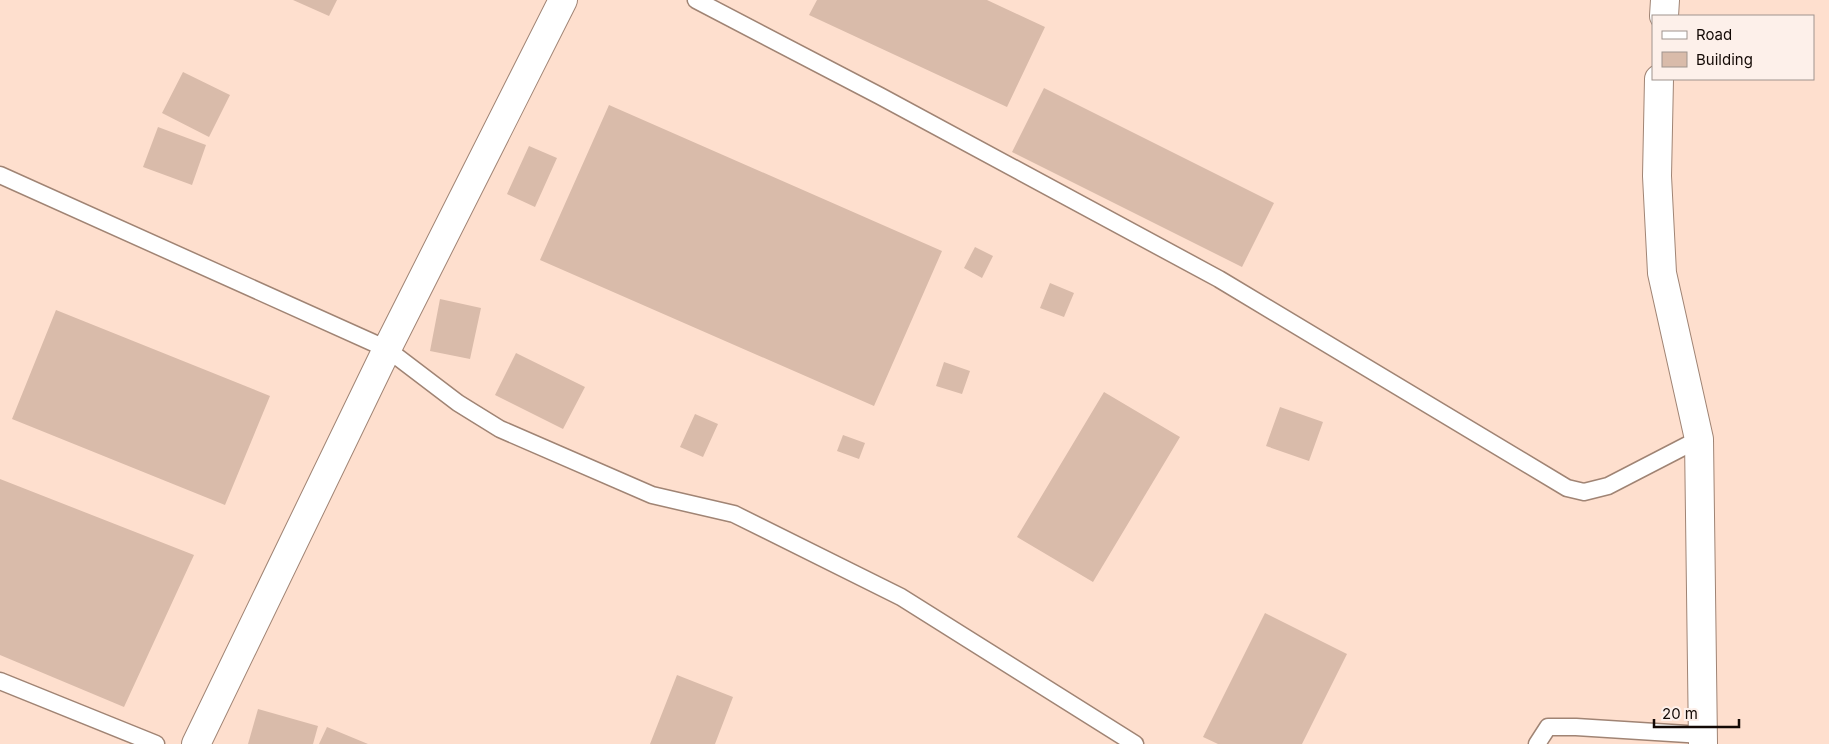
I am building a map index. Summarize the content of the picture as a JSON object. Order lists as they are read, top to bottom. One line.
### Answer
{"legend":["Road","Building"],"scale_bar":"20 m"}
